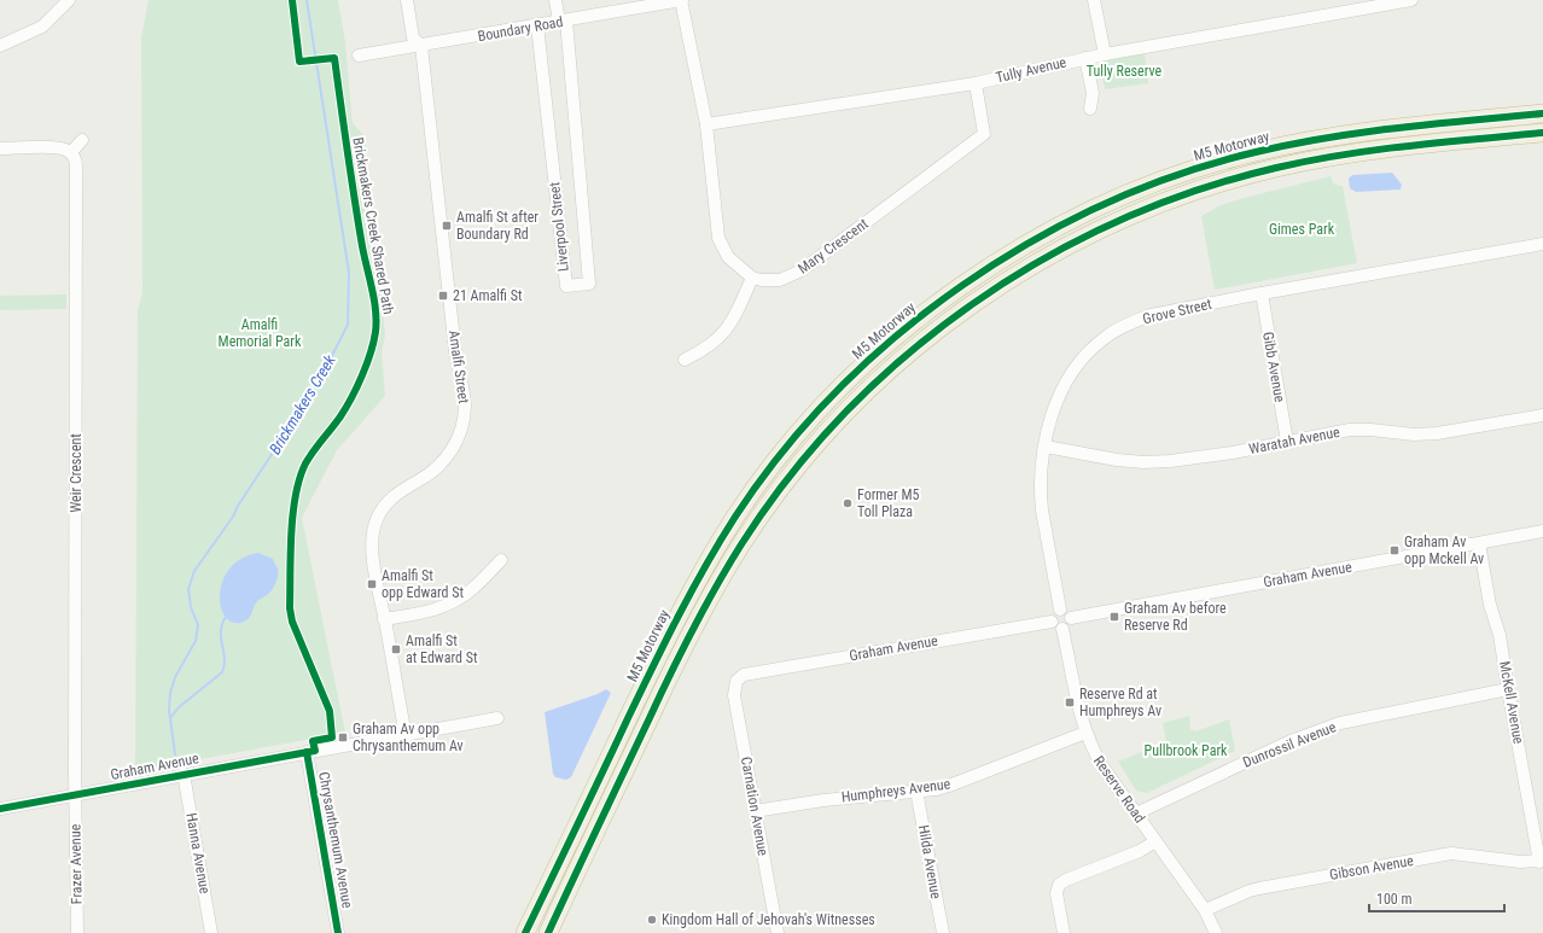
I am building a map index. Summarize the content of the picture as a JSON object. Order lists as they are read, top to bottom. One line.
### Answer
{"streets":{"highway":["M5 Motorway"],"street":["Boundary Road","Tully Avenue","Liverpool Street","Mary Crescent","Grove Street","Amalfi Street","Gibb Avenue","Waratah Avenue","Weir Crescent","Graham Avenue","McKell Avenue","Dunrossil Avenue","Reserve Road","Humphreys Avenue","Carnation Avenue","Chrysanthemum Avenue","Hanna Avenue","Hilda Avenue","Frazer Avenue","Gibson Avenue"],"cycle path":["Brickmakers Creek Shared Path"]},"crossings":[["Boundary Road","Liverpool Street"],["Boundary Road","Amalfi Street"],["Tully Avenue","Mary Crescent"],["Grove Street","Gibb Avenue"],["Grove Street","Waratah Avenue"],["Grove Street","Graham Avenue"],["Grove Street","Reserve Road"],["Amalfi Street","Graham Avenue"],["Gibb Avenue","Waratah Avenue"],["Weir Crescent","Graham Avenue"],["Weir Crescent","Frazer Avenue"],["Graham Avenue","McKell Avenue"],["Graham Avenue","Reserve Road"],["Graham Avenue","Carnation Avenue"],["Graham Avenue","Chrysanthemum Avenue"],["Graham Avenue","Hanna Avenue"],["Graham Avenue","Frazer Avenue"],["McKell Avenue","Dunrossil Avenue"],["McKell Avenue","Gibson Avenue"],["Dunrossil Avenue","Reserve Road"],["Reserve Road","Humphreys Avenue"],["Reserve Road","Gibson Avenue"],["Humphreys Avenue","Carnation Avenue"],["Humphreys Avenue","Hilda Avenue"]],"water":["Brickmakers Creek"],"parks":["Tully Reserve","Gimes Park","Amalfi Memorial Park","Pullbrook Park"],"places":{"transit":["Amalfi St after Boundary Rd","21 Amalfi St","Graham Av opp Mckell Av","Amalfi St opp Edward St","Graham Av before Reserve Rd","Amalfi St at Edward St","Reserve Rd at Humphreys Av","Graham Av opp Chrysanthemum Av"],"other":["Former M5 Toll Plaza","Kingdom Hall of Jehovah's Witnesses"]},"scale_bar":"100 m"}
